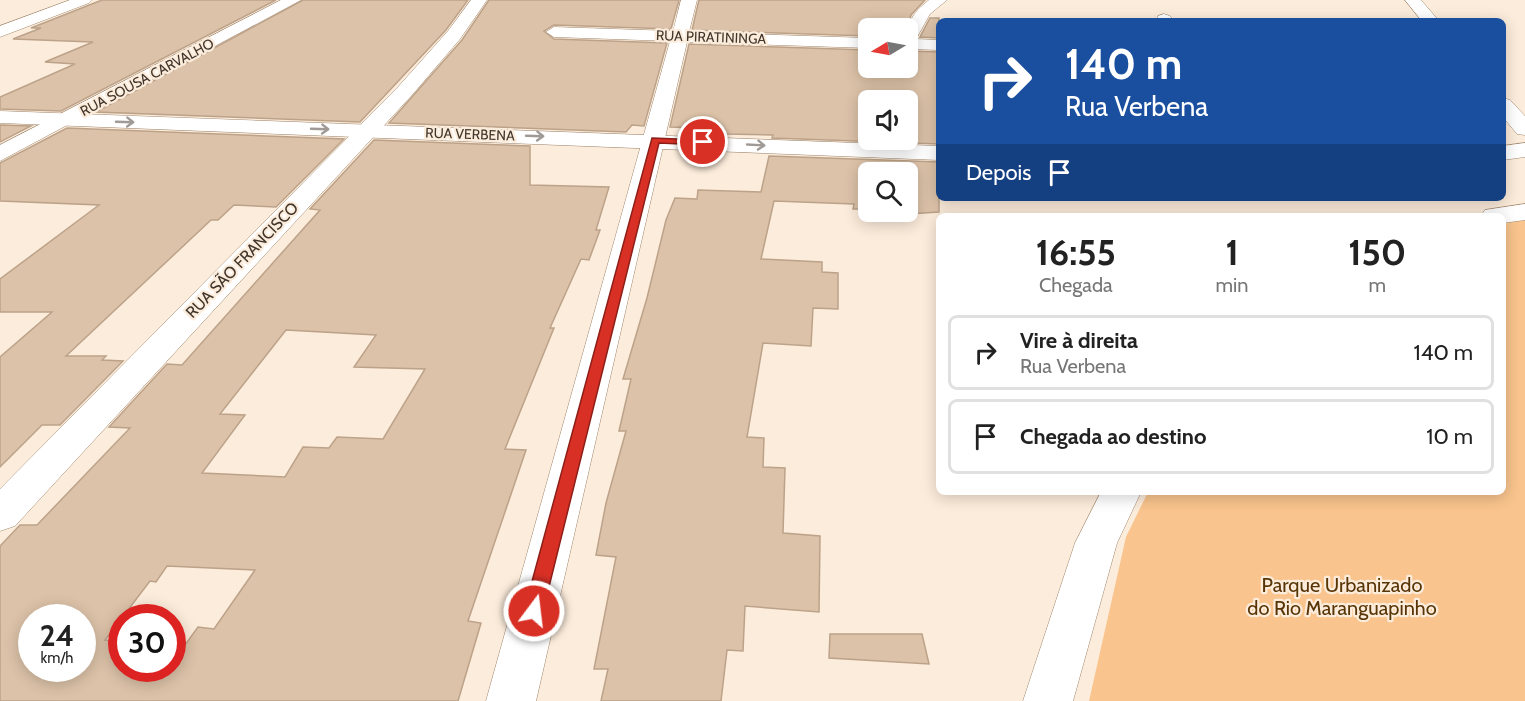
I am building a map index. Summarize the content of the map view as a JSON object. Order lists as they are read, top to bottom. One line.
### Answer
{"streets":{"street":["RUA PIRATININGA","RUA SOUSA CARVALHO","RUA VERBENA","RUA SÃO FRANCISCO"]},"crossings":[["RUA SOUSA CARVALHO","RUA VERBENA"],["RUA VERBENA","RUA SÃO FRANCISCO"]],"one_way":["RUA VERBENA"],"parks":["Parque Urbanizado do Rio Maranguapinho"],"north":"left","page":{"turn":["140 m","Rua Verbena"],"then":"Depois","eta":["16:55","Chegada","1","min","150","m"],"list":[{"name":"Vire à direita","note":"Rua Verbena","value":"140 m"},{"name":"Chegada ao destino","value":"10 m"}],"speed":"24 km/h","limit":"30"}}
